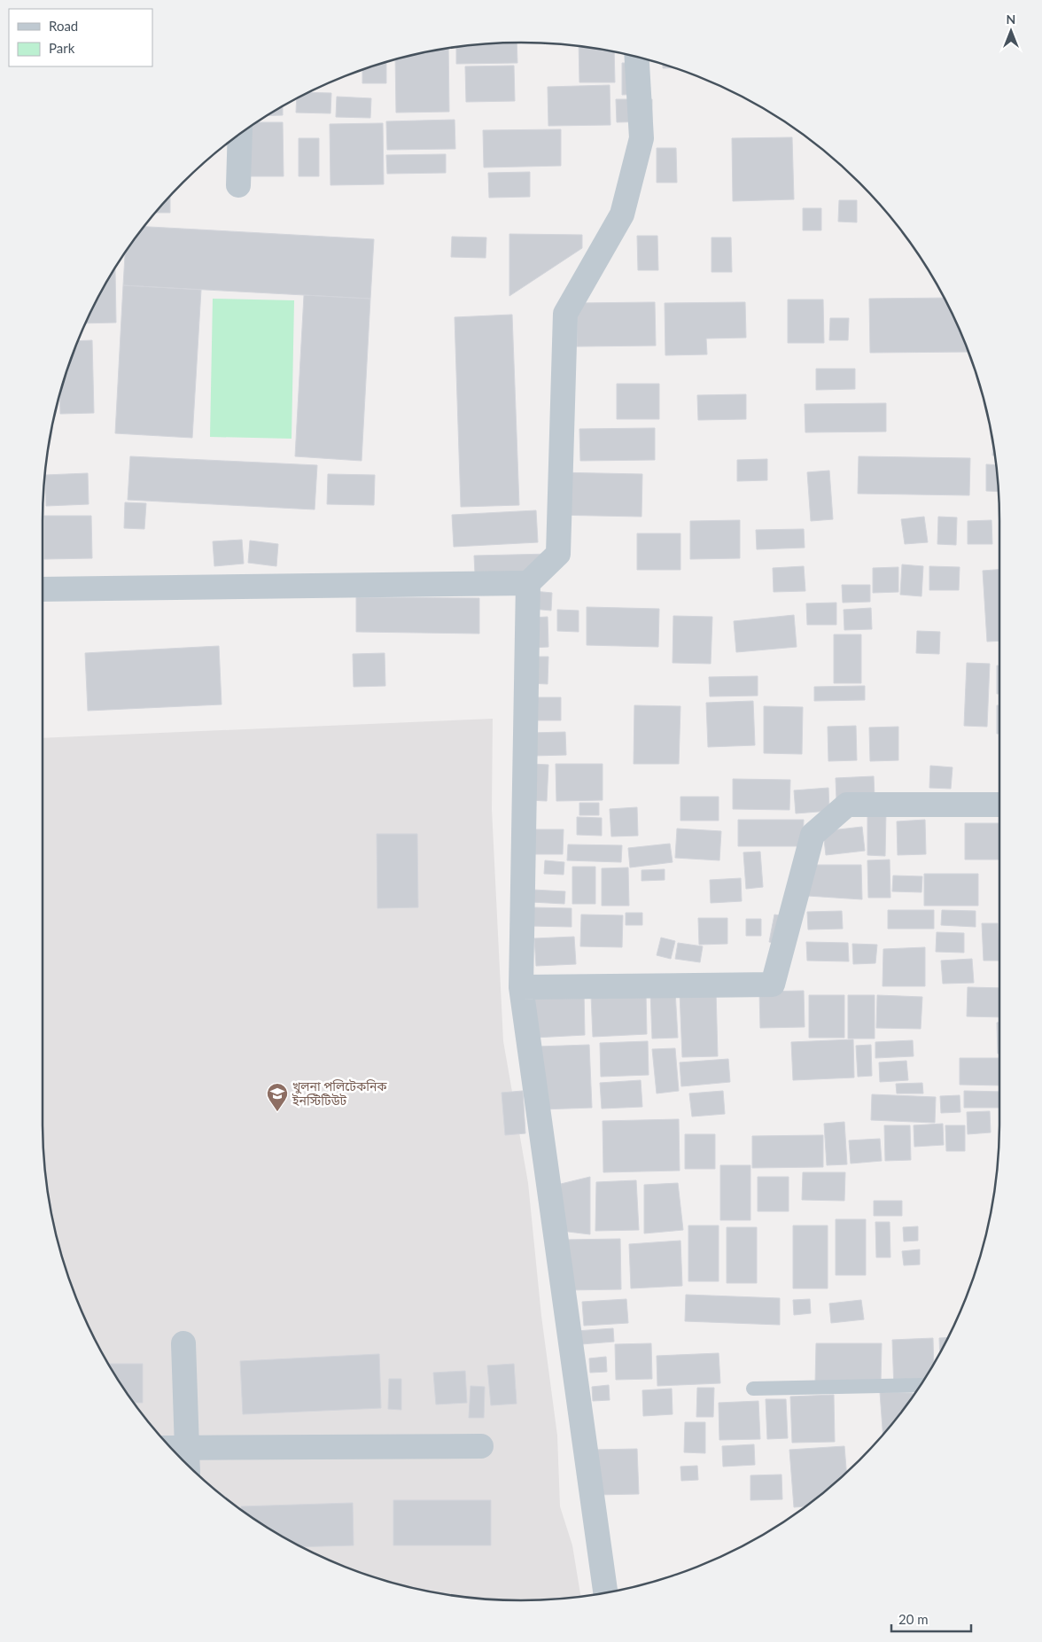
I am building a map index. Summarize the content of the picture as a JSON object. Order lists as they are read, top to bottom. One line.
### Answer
{"places":{"school or university":["খুলনা পলিটেকনিক ইনস্টিটিউট"]},"legend":["Road","Park"],"scale_bar":"20 m","north":"top"}
